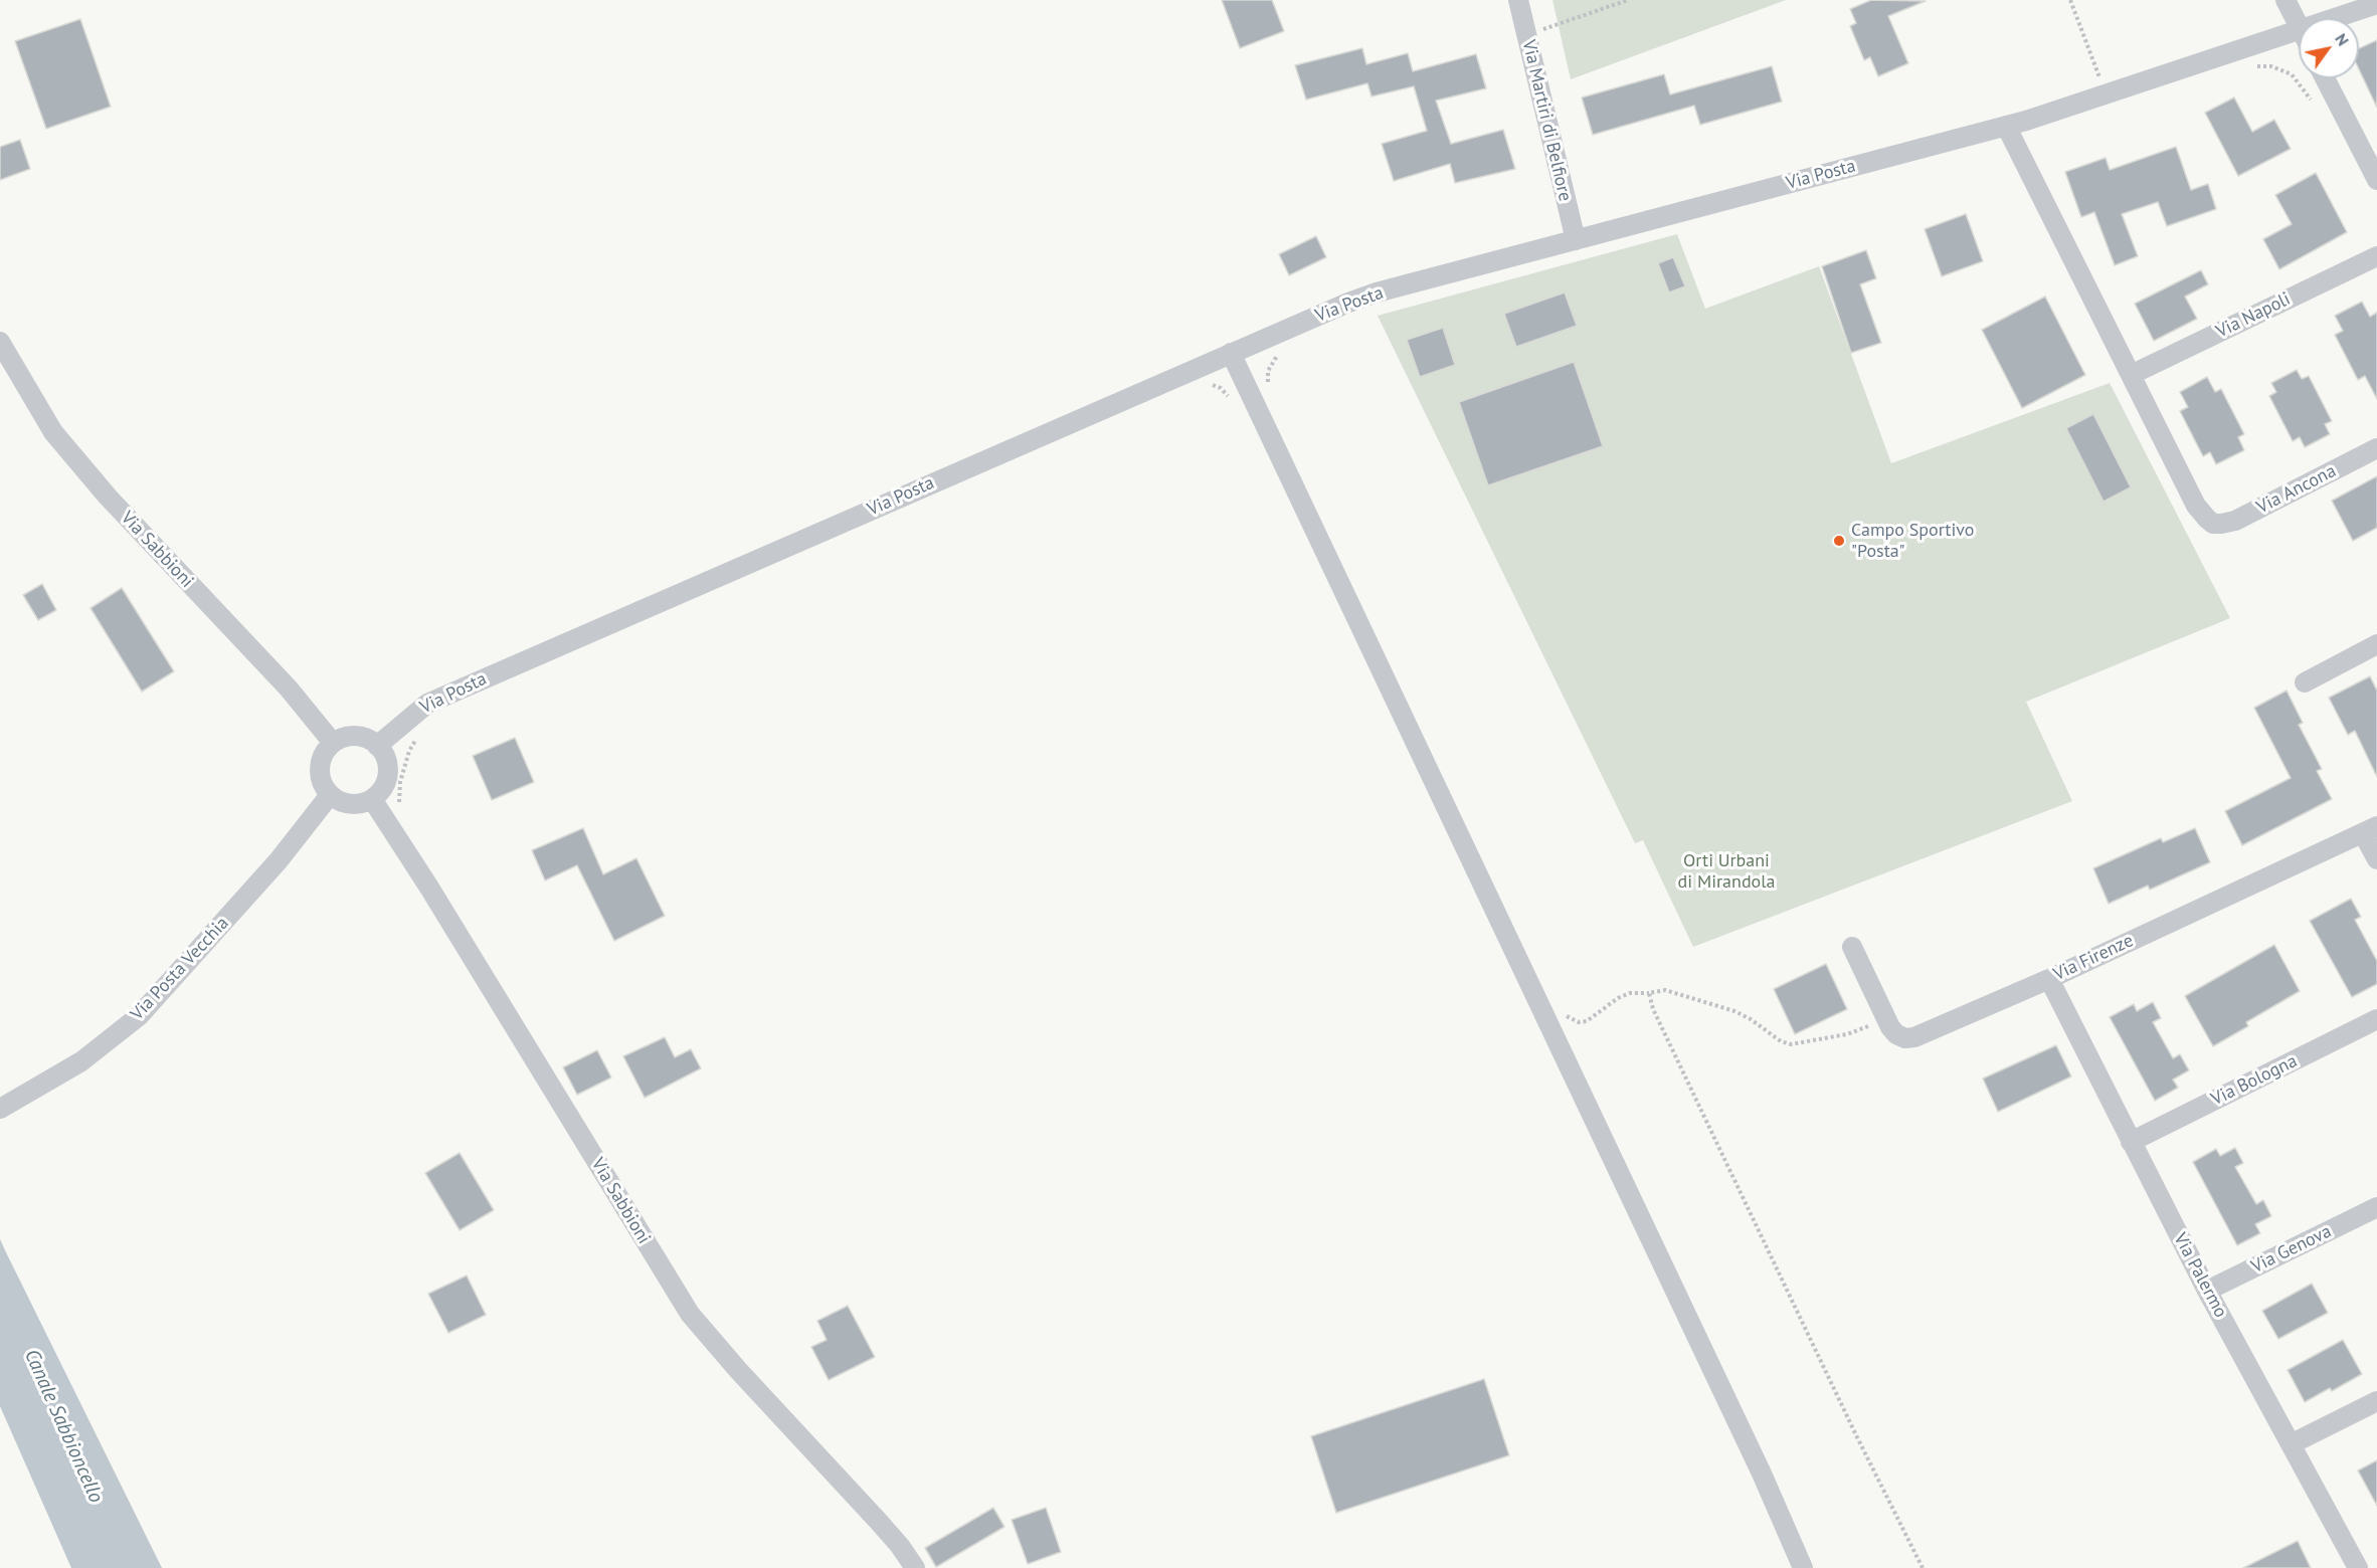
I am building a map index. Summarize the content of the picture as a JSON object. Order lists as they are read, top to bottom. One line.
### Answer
{"streets":{"street":["Via Martiri di Belfiore","Via Posta","Via Napoli","Via Ancona","Via Sabbioni","Via Firenze","Via Posta Vecchia","Via Bologna","Via Genova","Via Palermo"]},"crossings":[["Via Martiri di Belfiore","Via Posta"],["Via Posta","Via Sabbioni"],["Via Posta","Via Posta Vecchia"],["Via Napoli","Via Ancona"],["Via Sabbioni","Via Posta Vecchia"],["Via Firenze","Via Palermo"],["Via Bologna","Via Palermo"],["Via Genova","Via Palermo"]],"water":["Canale Sabbioncello"],"parks":["Orti Urbani di Mirandola"],"places":["Campo Sportivo \"Posta\""],"north":"top right"}
